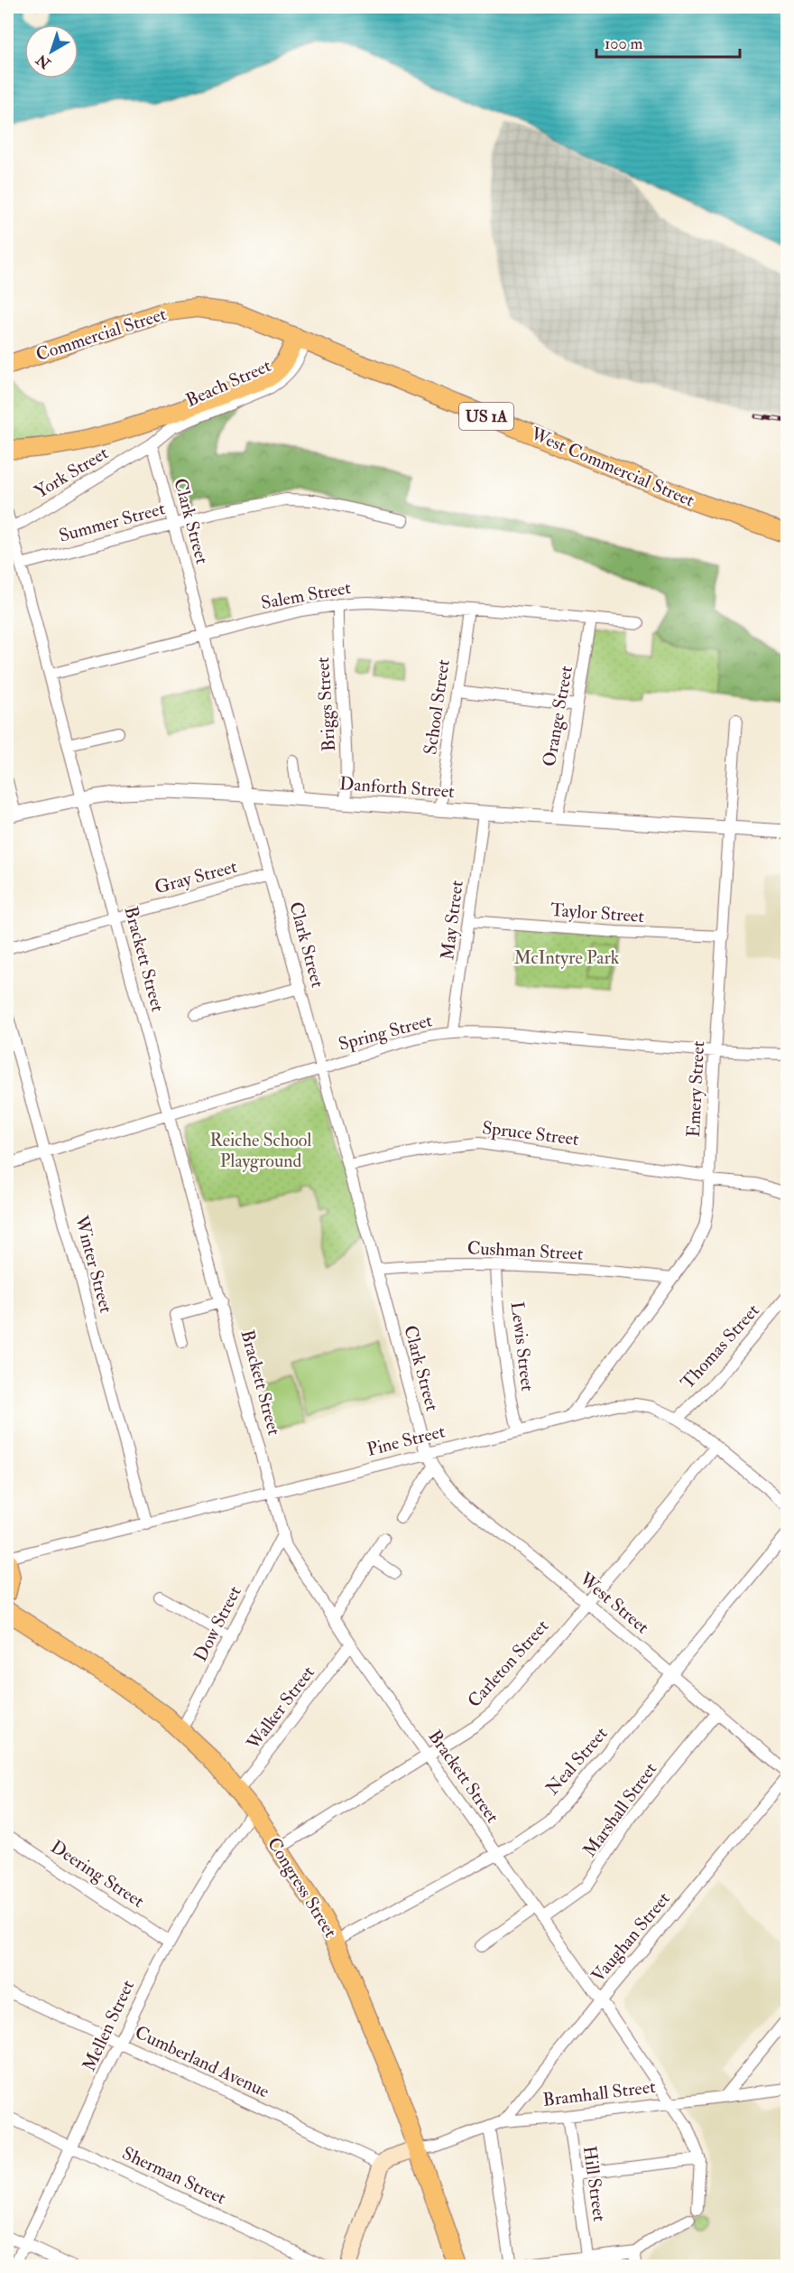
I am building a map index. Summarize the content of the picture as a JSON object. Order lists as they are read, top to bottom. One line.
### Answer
{"streets":{"main road":["Commercial Street","US 1A","West Commercial Street","Congress Street"],"street":["Beach Street","York Street","Clark Street","Summer Street","Salem Street","Briggs Street","School Street","Orange Street","Danforth Street","Gray Street","Taylor Street","May Street","Brackett Street","Spring Street","Emery Street","Spruce Street","Cushman Street","Winter Street","Lewis Street","Thomas Street","Pine Street","West Street","Dow Street","Carleton Street","Walker Street","Neal Street","Marshall Street","Deering Street","Vaughan Street","Mellen Street","Cumberland Avenue","Bramhall Street","Sherman Street","Hill Street"]},"crossings":[["Commercial Street","West Commercial Street"],["Beach Street","West Commercial Street"],["Beach Street","York Street"],["Beach Street","Clark Street"],["York Street","Clark Street"],["York Street","Brackett Street"],["Clark Street","Summer Street"],["Clark Street","Salem Street"],["Clark Street","Danforth Street"],["Clark Street","Gray Street"],["Clark Street","Spring Street"],["Clark Street","Spruce Street"],["Clark Street","Cushman Street"],["Clark Street","Pine Street"],["Clark Street","West Street"],["Summer Street","Brackett Street"],["Salem Street","Briggs Street"],["Salem Street","School Street"],["Salem Street","Orange Street"],["Salem Street","Brackett Street"],["Briggs Street","Danforth Street"],["School Street","Danforth Street"],["Orange Street","Danforth Street"],["Danforth Street","May Street"],["Danforth Street","Brackett Street"],["Danforth Street","Emery Street"],["Gray Street","Brackett Street"],["Taylor Street","May Street"],["Taylor Street","Emery Street"],["May Street","Spring Street"],["Brackett Street","Spring Street"],["Brackett Street","Pine Street"],["Brackett Street","Dow Street"],["Brackett Street","Carleton Street"],["Brackett Street","Walker Street"],["Brackett Street","Neal Street"],["Brackett Street","Marshall Street"],["Brackett Street","Vaughan Street"],["Brackett Street","Bramhall Street"],["Spring Street","Emery Street"],["Spring Street","Winter Street"],["Emery Street","Spruce Street"],["Emery Street","Cushman Street"],["Emery Street","Pine Street"],["Cushman Street","Lewis Street"],["Winter Street","Pine Street"],["Lewis Street","Pine Street"],["Thomas Street","Pine Street"],["Pine Street","West Street"],["Pine Street","Carleton Street"],["West Street","Carleton Street"],["West Street","Neal Street"],["West Street","Marshall Street"],["Dow Street","Congress Street"],["Carleton Street","Congress Street"],["Walker Street","Congress Street"],["Neal Street","Congress Street"],["Deering Street","Mellen Street"],["Congress Street","Mellen Street"],["Congress Street","Bramhall Street"],["Vaughan Street","Bramhall Street"],["Mellen Street","Cumberland Avenue"],["Mellen Street","Sherman Street"],["Bramhall Street","Hill Street"]],"parks":["McIntyre Park","Reiche School Playground"],"scale_bar":"100 m","north":"bottom left"}
